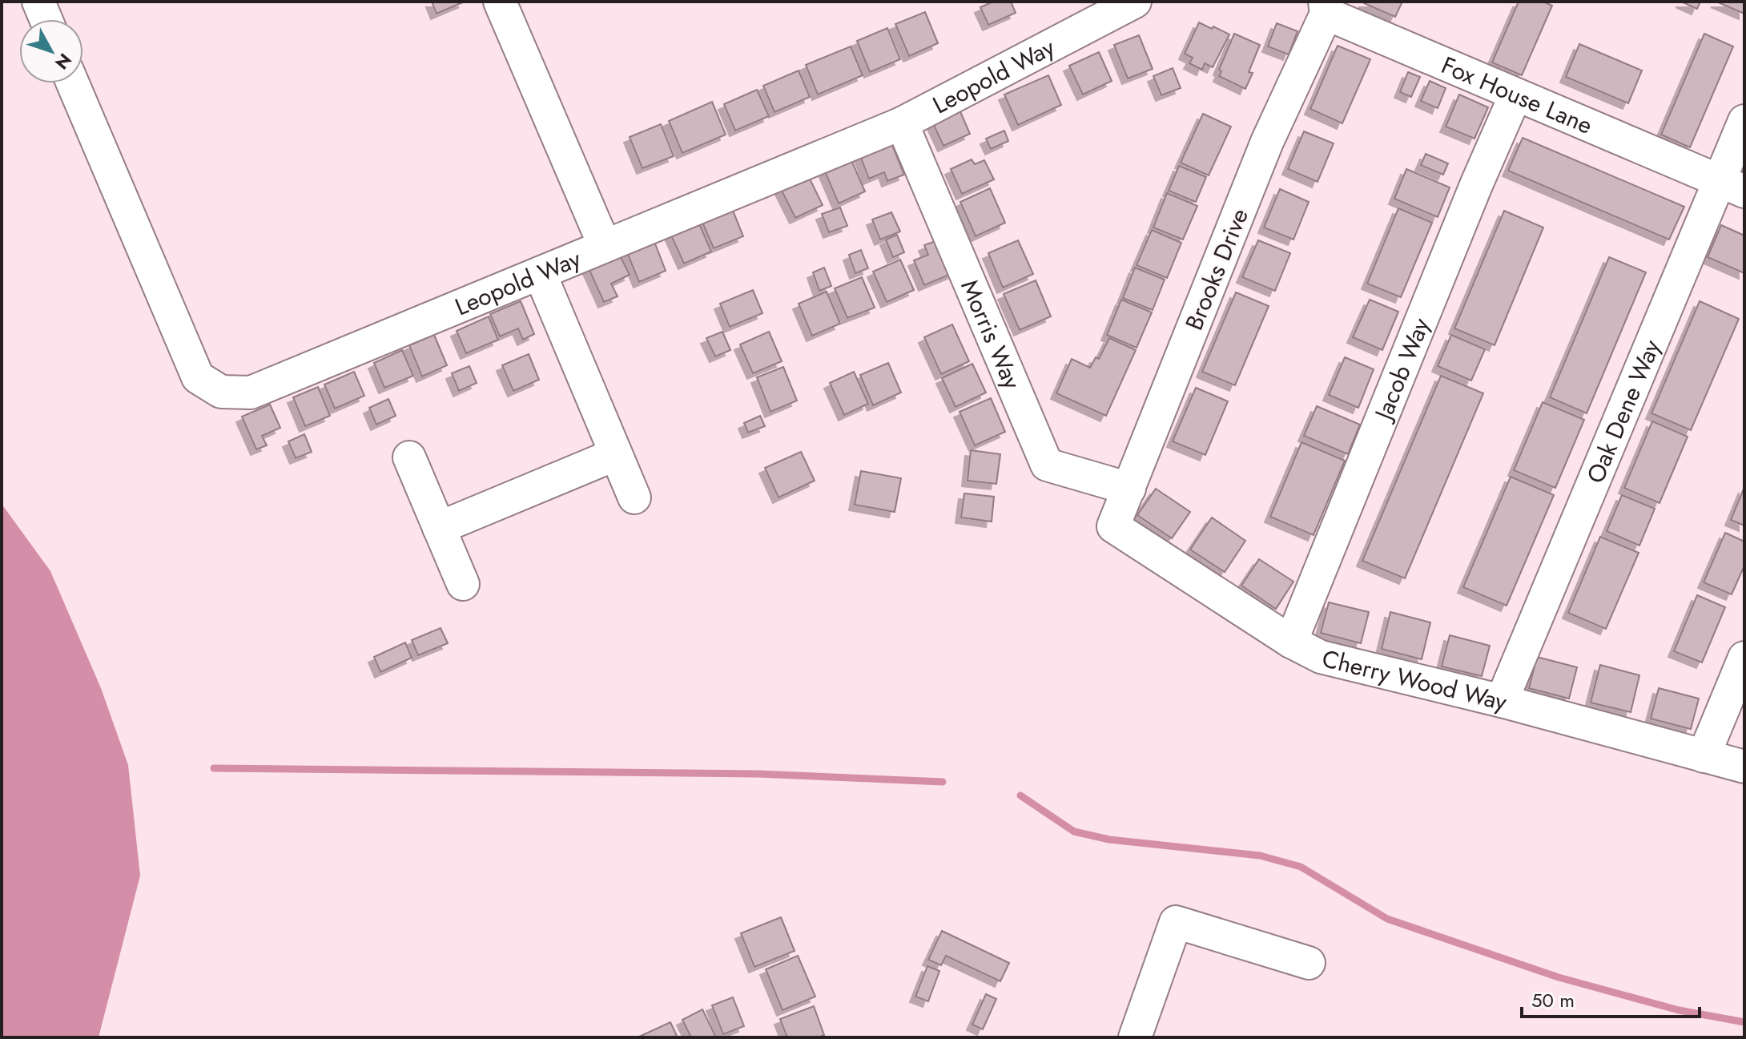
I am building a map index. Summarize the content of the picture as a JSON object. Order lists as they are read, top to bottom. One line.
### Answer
{"streets":{"street":["Leopold Way","Fox House Lane","Brooks Drive","Morris Way","Jacob Way","Oak Dene Way","Cherry Wood Way"]},"crossings":[["Leopold Way","Morris Way"],["Fox House Lane","Brooks Drive"],["Fox House Lane","Jacob Way"],["Fox House Lane","Oak Dene Way"],["Brooks Drive","Morris Way"],["Brooks Drive","Cherry Wood Way"],["Jacob Way","Cherry Wood Way"],["Oak Dene Way","Cherry Wood Way"]],"scale_bar":"50 m","north":"bottom right"}
